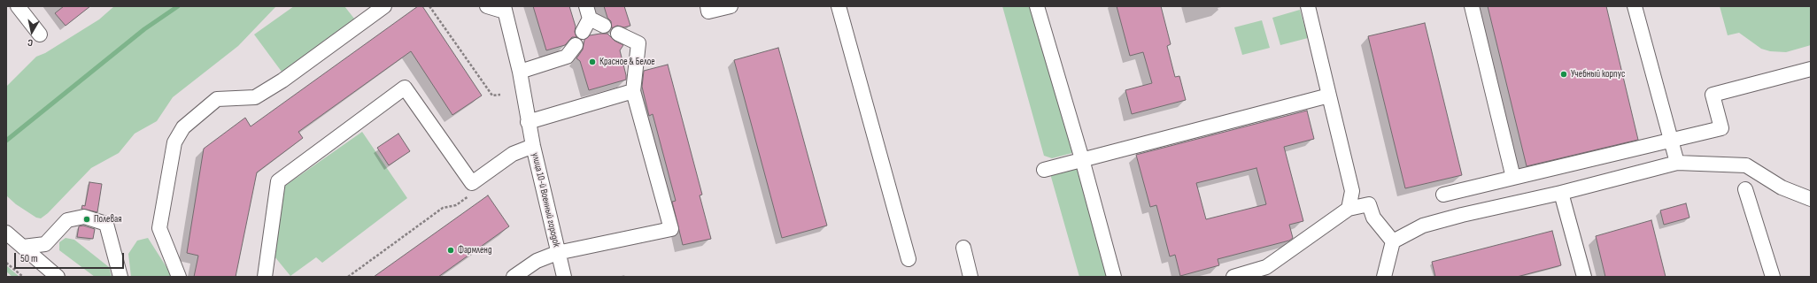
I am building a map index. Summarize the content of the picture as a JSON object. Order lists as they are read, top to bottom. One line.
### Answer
{"streets":{"street":["улица 10-й Военный городок"]},"places":["Красное & Белое","Учебный корпус","Полевая","Фармленд"],"scale_bar":"50 m","north":"bottom"}
